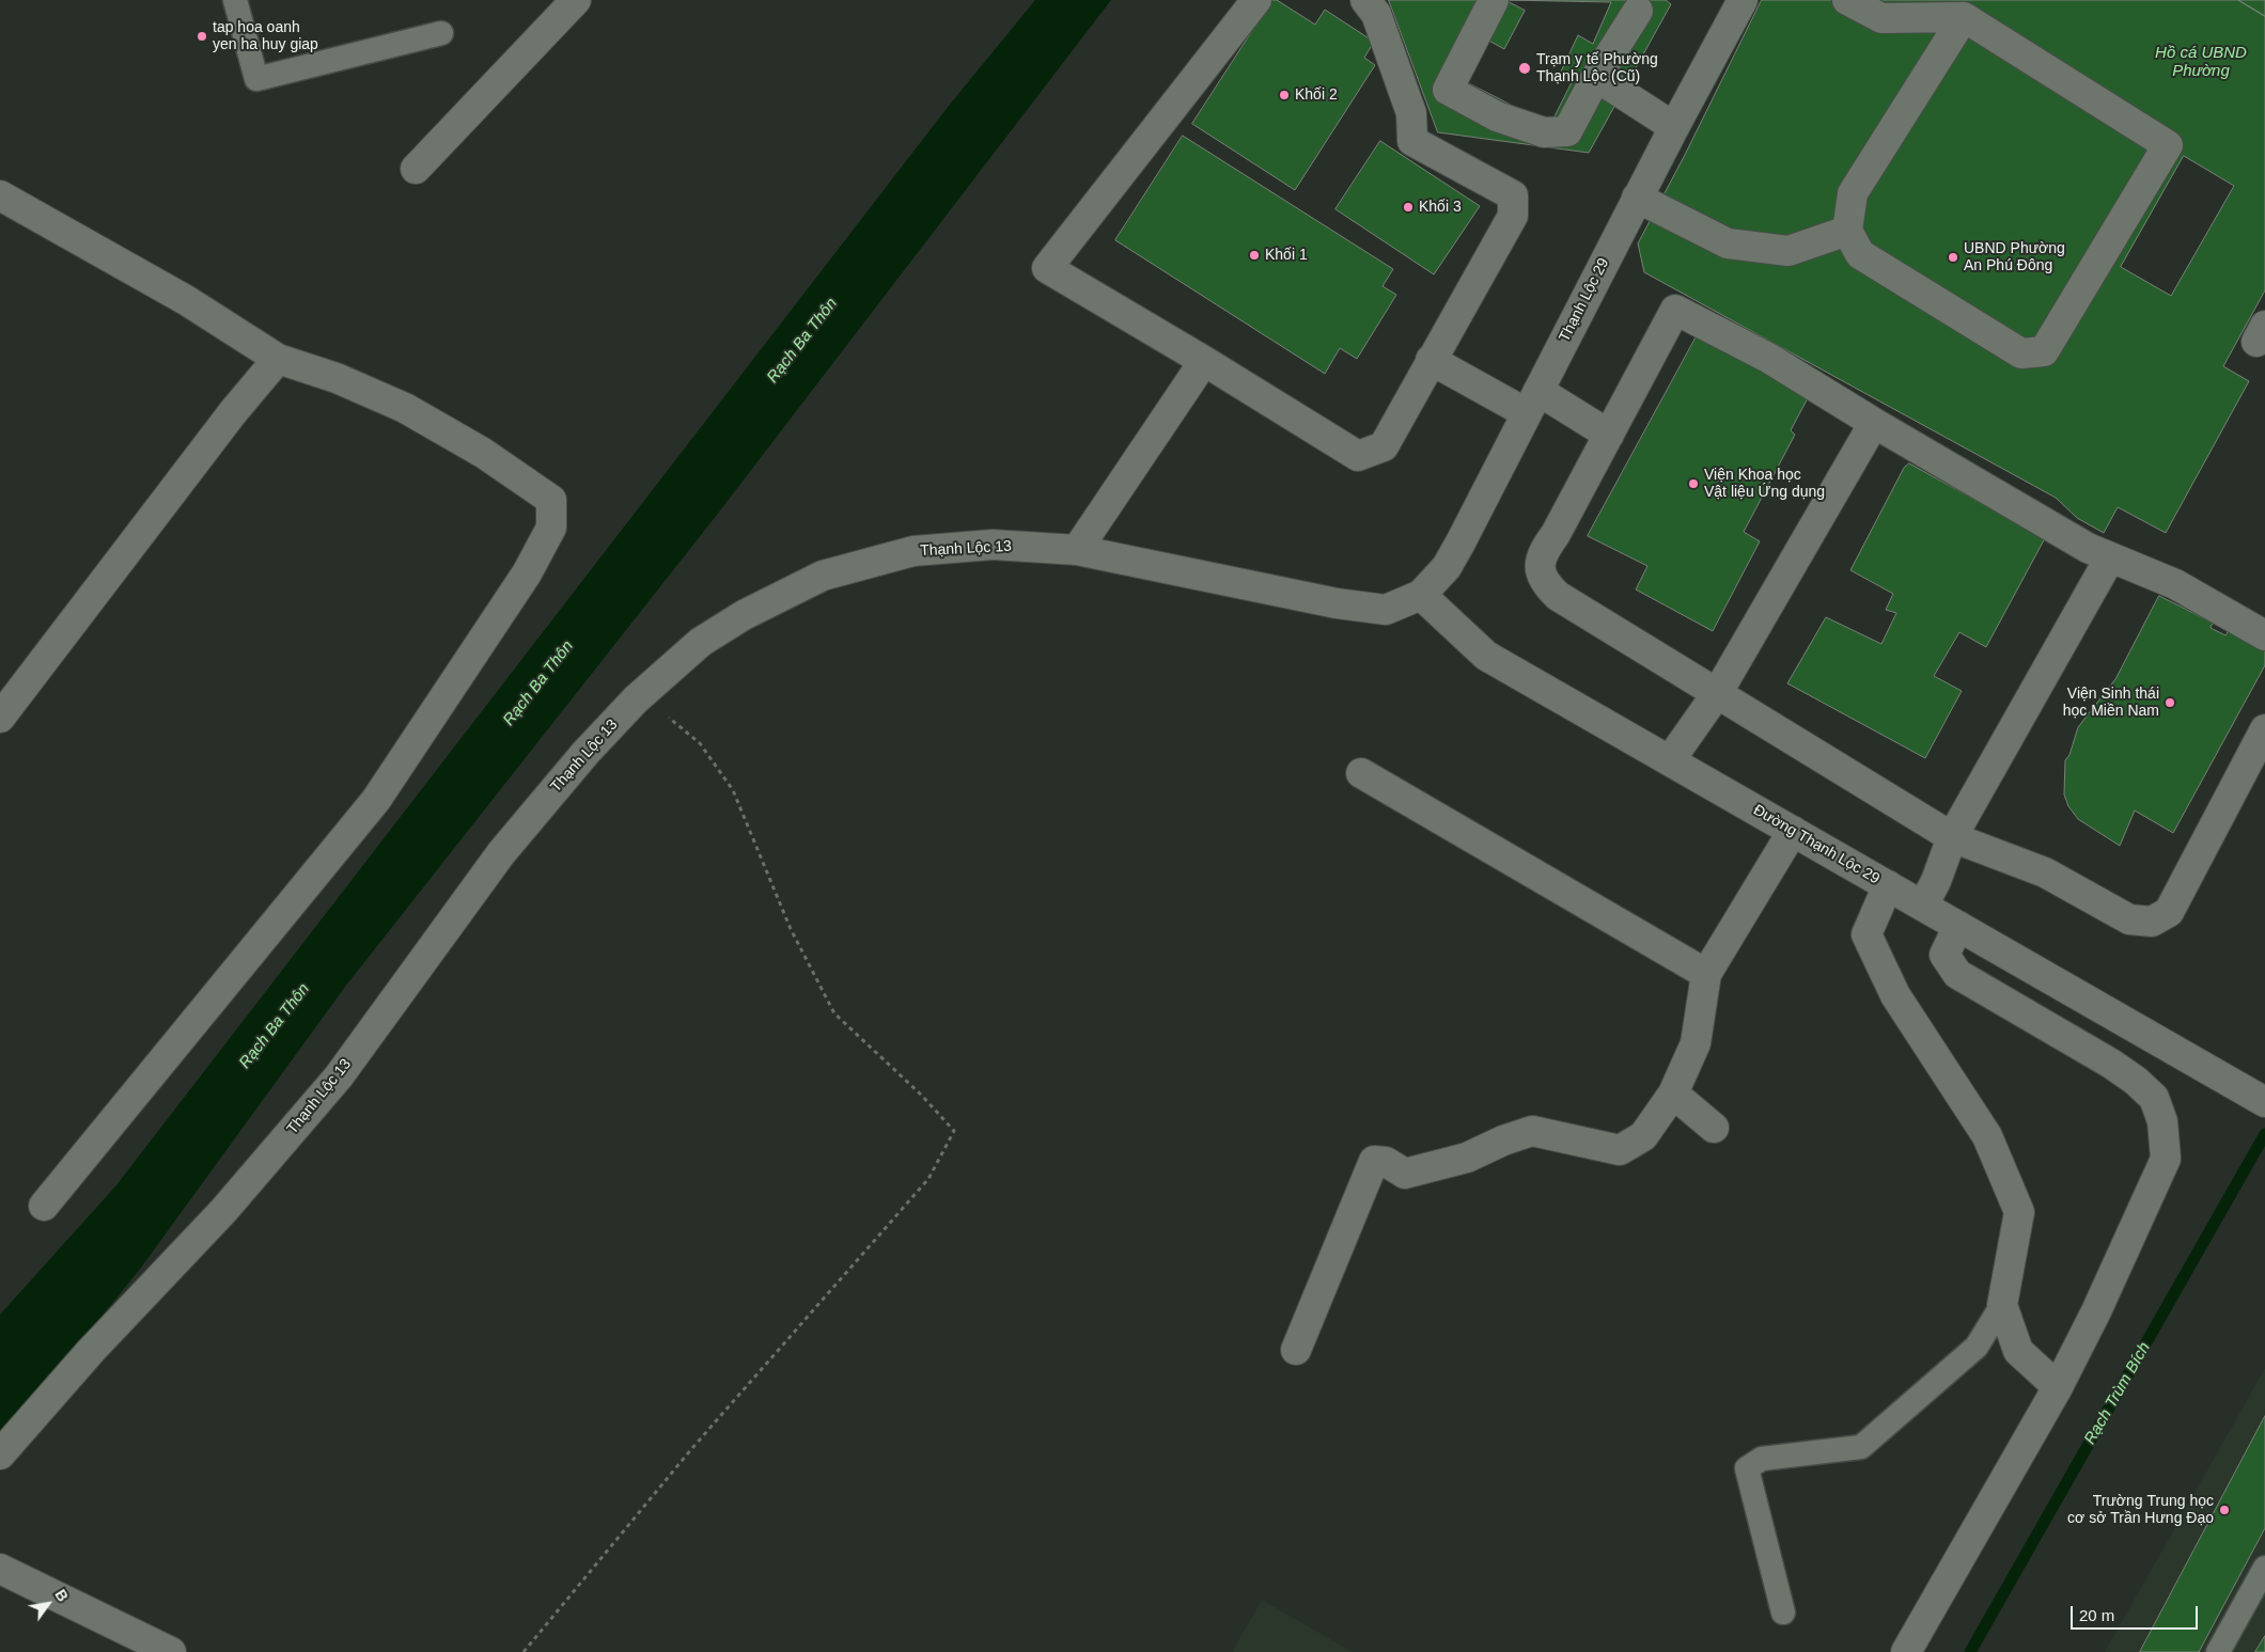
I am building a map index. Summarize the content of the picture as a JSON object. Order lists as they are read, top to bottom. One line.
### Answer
{"streets":{"street":["Thạnh Lộc 29","Thạnh Lộc 13","Đường Thạnh Lộc 29"]},"crossings":[["Thạnh Lộc 29","Thạnh Lộc 13"],["Thạnh Lộc 29","Đường Thạnh Lộc 29"],["Thạnh Lộc 13","Đường Thạnh Lộc 29"]],"water":["Hồ cá UBND Phường","Rạch Ba Thôn","Rạch Trùm Bích"],"places":["tap hoa oanh yen ha huy giap","Trạm y tế Phường Thạnh Lộc (Cũ)","Khối 2","Khối 3","Khối 1","UBND Phường An Phú Đông","Viện Khoa học Vật liệu Ứng dụng","Viện Sinh thái học Miền Nam","Trường Trung học cơ sở Trần Hưng Đạo"],"scale_bar":"20 m","north":"top right"}
